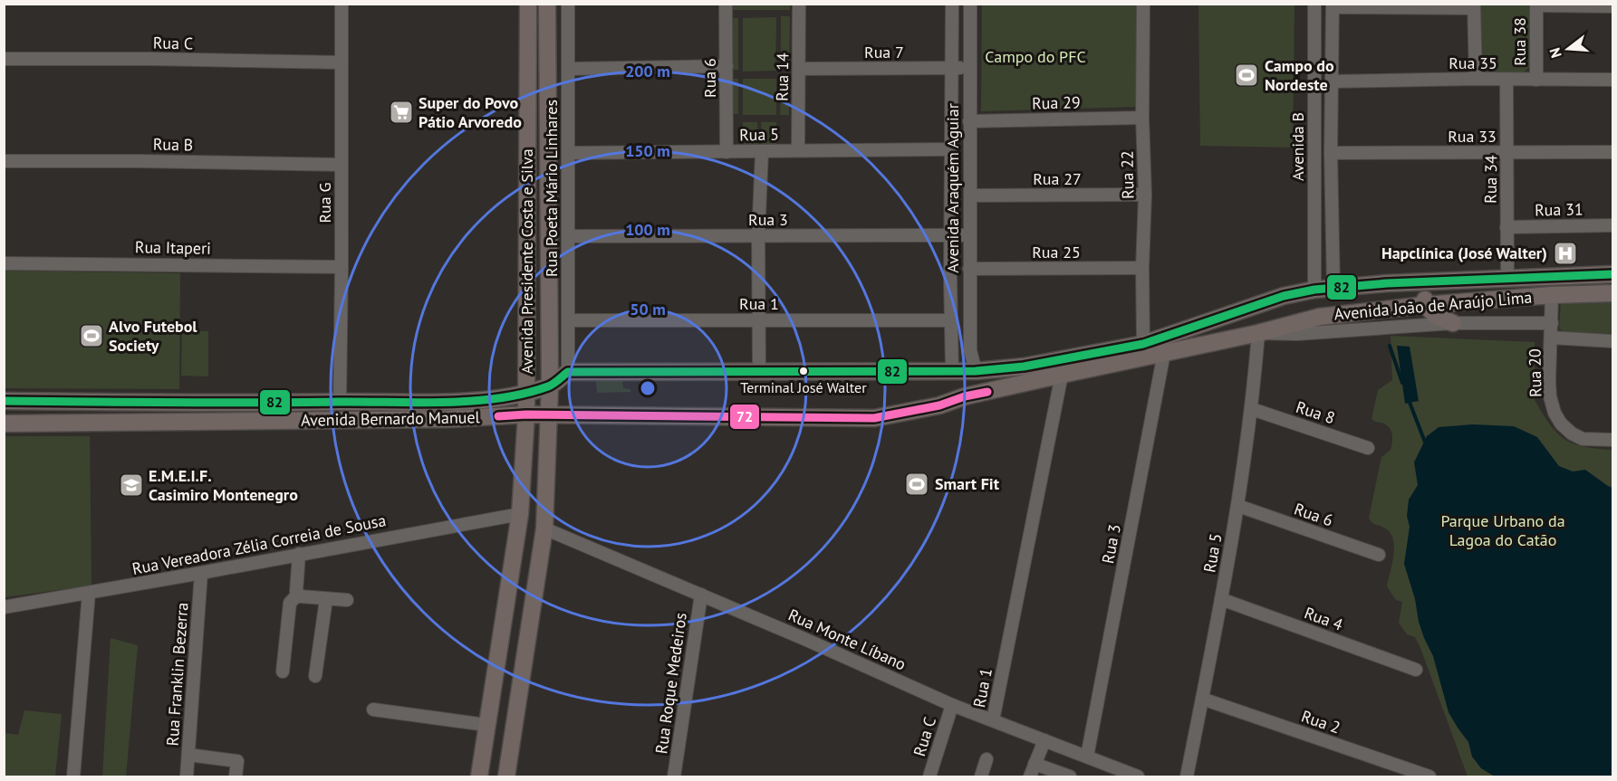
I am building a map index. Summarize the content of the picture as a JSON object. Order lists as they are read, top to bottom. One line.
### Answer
{"streets":{"main road":["Avenida Presidente Costa e Silva","Avenida João de Araújo Lima","Avenida Bernardo Manuel"],"street":["Rua 38","Rua C","Rua 7","Rua 35","Rua 14","Rua 6","Rua 29","Rua 5","Rua 33","Rua B","Avenida B","Rua 22","Rua 27","Rua 34","Rua Poeta Mário Linhares","Avenida Araquém Aguiar","Rua G","Rua 31","Rua 3","Rua Itaperi","Rua 25","Rua 1","Rua 20","Rua 8","Rua Vereadora Zélia Correia de Sousa","Rua 4","Rua Monte Líbano","Rua Franklin Bezerra","Rua Roque Medeiros","Rua 2"]},"crossings":[["Rua 38","Rua 35"],["Rua C","Rua G"],["Rua C","Rua Monte Líbano"],["Rua 7","Rua 14"],["Rua 7","Avenida Araquém Aguiar"],["Rua 35","Avenida B"],["Rua 35","Rua 34"],["Rua 14","Rua 5"],["Rua 6","Rua 5"],["Rua 29","Rua 22"],["Rua 29","Avenida Araquém Aguiar"],["Rua 5","Rua Poeta Mário Linhares"],["Rua 5","Avenida Araquém Aguiar"],["Rua 5","Avenida João de Araújo Lima"],["Rua 5","Rua 8"],["Rua 5","Rua 4"],["Rua 5","Rua 2"],["Rua 33","Avenida B"],["Rua 33","Rua 34"],["Rua B","Rua G"],["Avenida B","Avenida João de Araújo Lima"],["Rua 22","Rua 27"],["Rua 22","Rua 3"],["Rua 22","Rua 25"],["Rua 22","Avenida João de Araújo Lima"],["Rua 27","Avenida Araquém Aguiar"],["Rua 34","Rua 31"],["Rua 34","Avenida João de Araújo Lima"],["Rua Poeta Mário Linhares","Rua 3"],["Rua Poeta Mário Linhares","Rua 1"],["Rua Poeta Mário Linhares","Avenida João de Araújo Lima"],["Avenida Araquém Aguiar","Rua 3"],["Avenida Araquém Aguiar","Rua 25"],["Avenida Araquém Aguiar","Rua 1"],["Avenida Araquém Aguiar","Avenida João de Araújo Lima"],["Rua G","Rua Itaperi"],["Rua G","Avenida Bernardo Manuel"],["Rua 3","Avenida João de Araújo Lima"],["Rua 3","Rua Monte Líbano"],["Avenida Presidente Costa e Silva","Avenida João de Araújo Lima"],["Avenida Presidente Costa e Silva","Avenida Bernardo Manuel"],["Avenida Presidente Costa e Silva","Rua Vereadora Zélia Correia de Sousa"],["Avenida Presidente Costa e Silva","Rua Monte Líbano"],["Rua 1","Avenida João de Araújo Lima"],["Rua 1","Rua Monte Líbano"],["Avenida João de Araújo Lima","Rua 20"],["Avenida João de Araújo Lima","Avenida Bernardo Manuel"],["Rua Vereadora Zélia Correia de Sousa","Rua Franklin Bezerra"],["Rua Monte Líbano","Rua Roque Medeiros"]],"parks":["Campo do PFC","Parque Urbano da Lagoa do Catão"],"places":{"sports":["Campo do Nordeste","Alvo Futebol Society","Smart Fit"],"supermarket":["Super do Povo Pátio Arvoredo"],"hospital":["Hapclínica (José Walter)"],"other":["Terminal José Walter"],"school or university":["E.M.E.I.F. Casimiro Montenegro"]},"lines":["transit line 82","transit line 72"],"north":"left","rings":["200 m","150 m","100 m","50 m"]}
